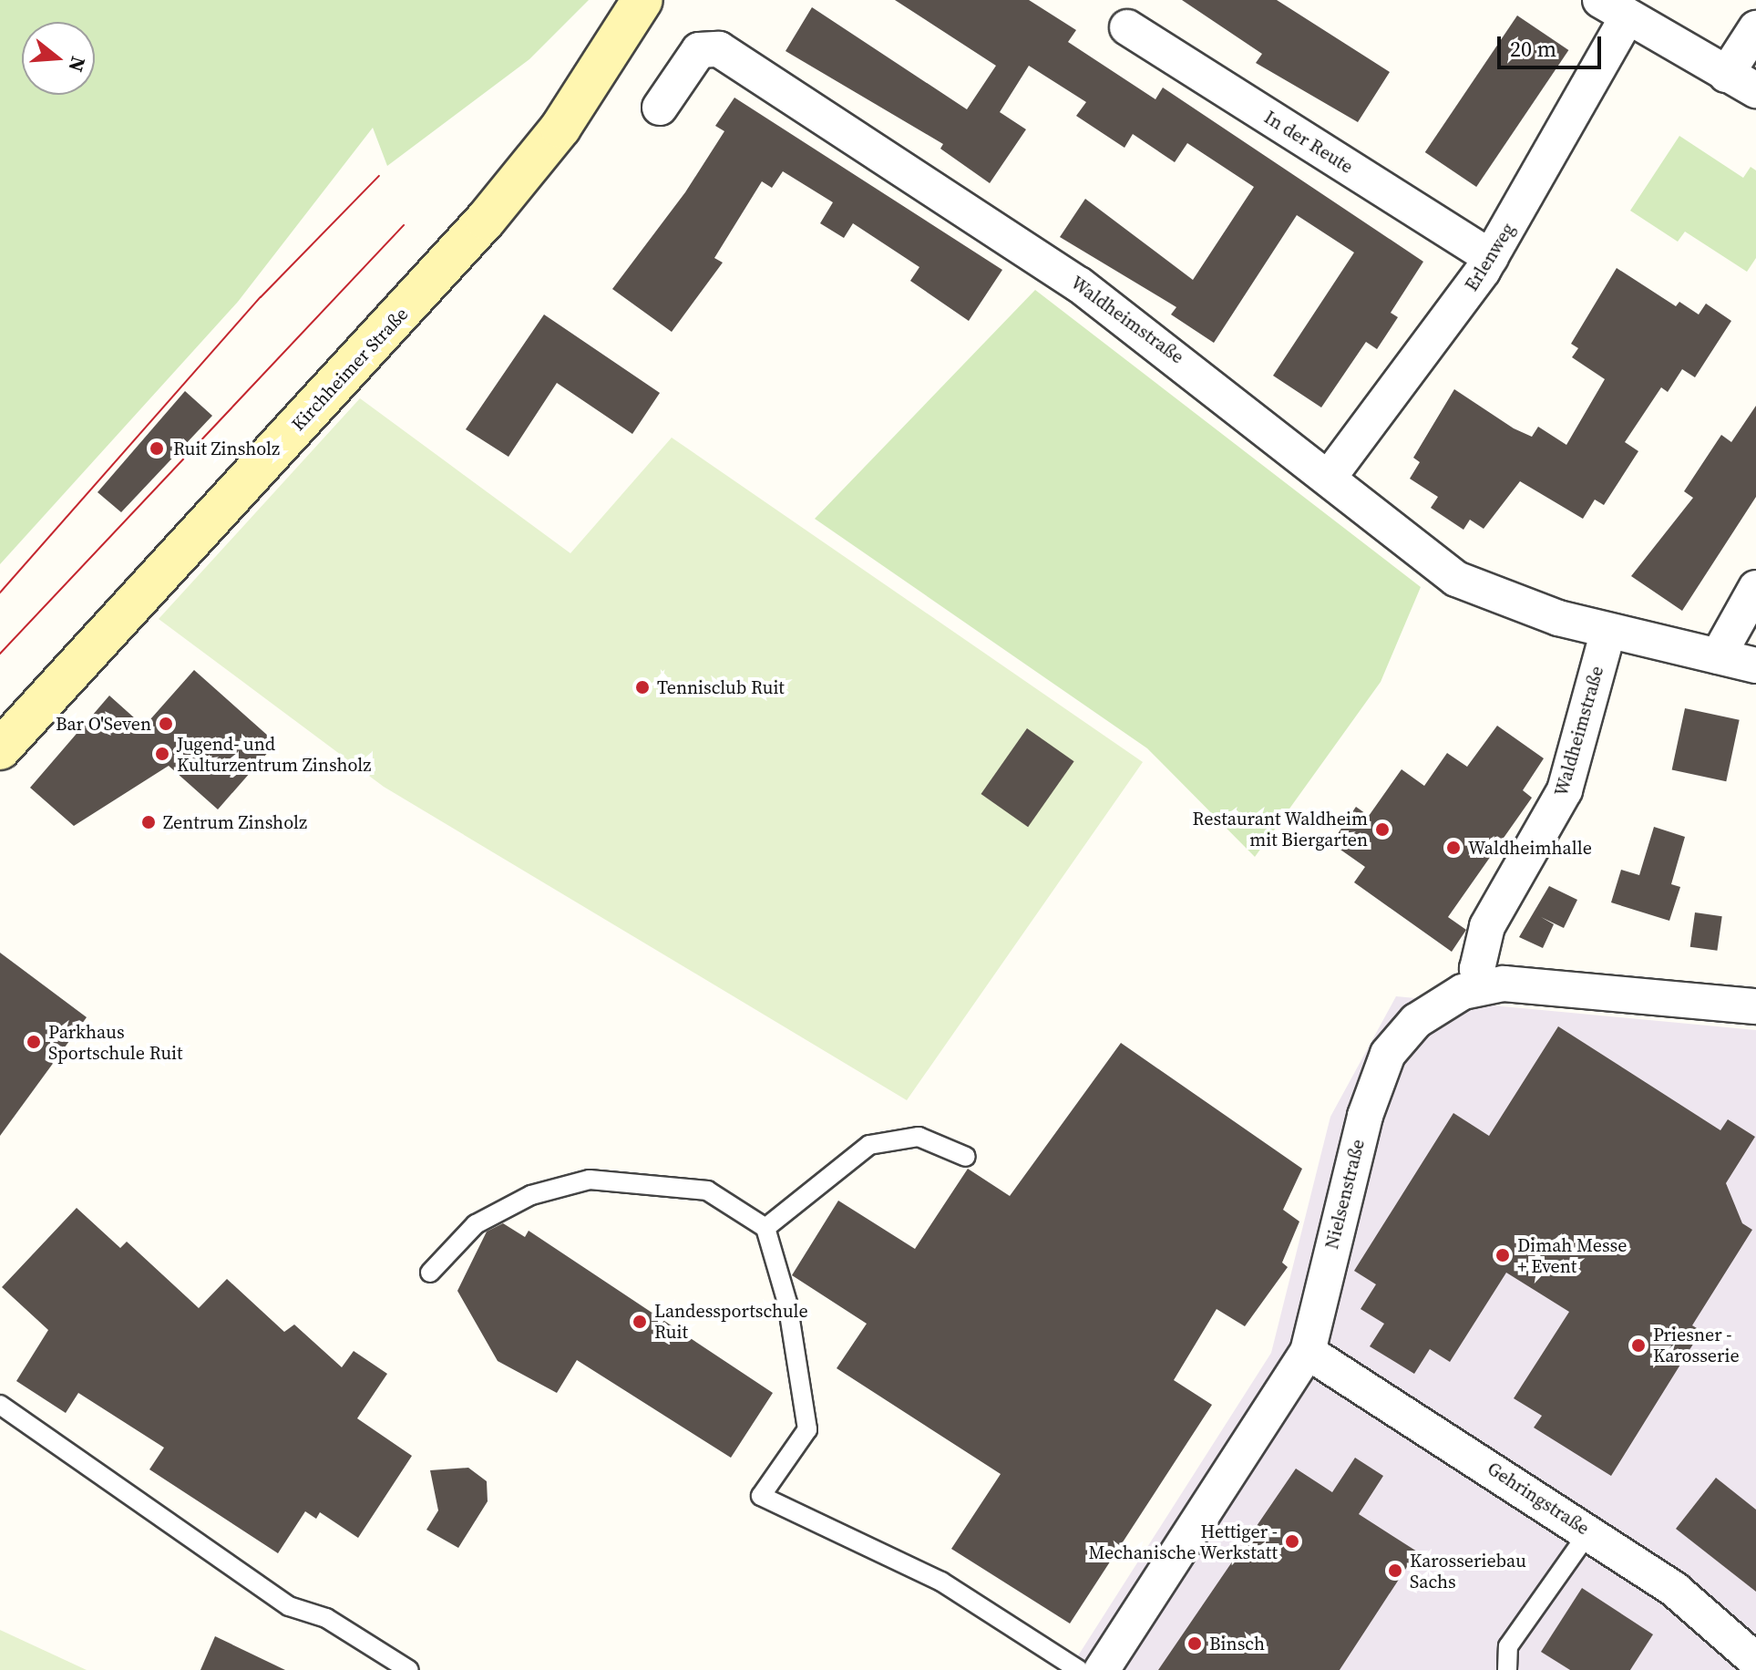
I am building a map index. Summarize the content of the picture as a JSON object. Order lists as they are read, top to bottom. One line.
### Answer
{"streets":{"main road":["Kirchheimer Straße"],"street":["In der Reute","Erlenweg","Waldheimstraße","Nielsenstraße","Gehringstraße"]},"crossings":[["In der Reute","Erlenweg"],["Erlenweg","Waldheimstraße"],["Waldheimstraße","Nielsenstraße"],["Nielsenstraße","Gehringstraße"]],"places":["Ruit Zinsholz","Tennisclub Ruit","Bar O'Seven","Jugend- und Kulturzentrum Zinsholz","Zentrum Zinsholz","Restaurant Waldheim mit Biergarten","Waldheimhalle","Parkhaus Sportschule Ruit","Dimah Messe + Event","Landessportschule Ruit","Priesner - Karosserie","Hettiger - Mechanische Werkstatt","Karosseriebau Sachs","Binsch"],"scale_bar":"20 m","north":"right"}
